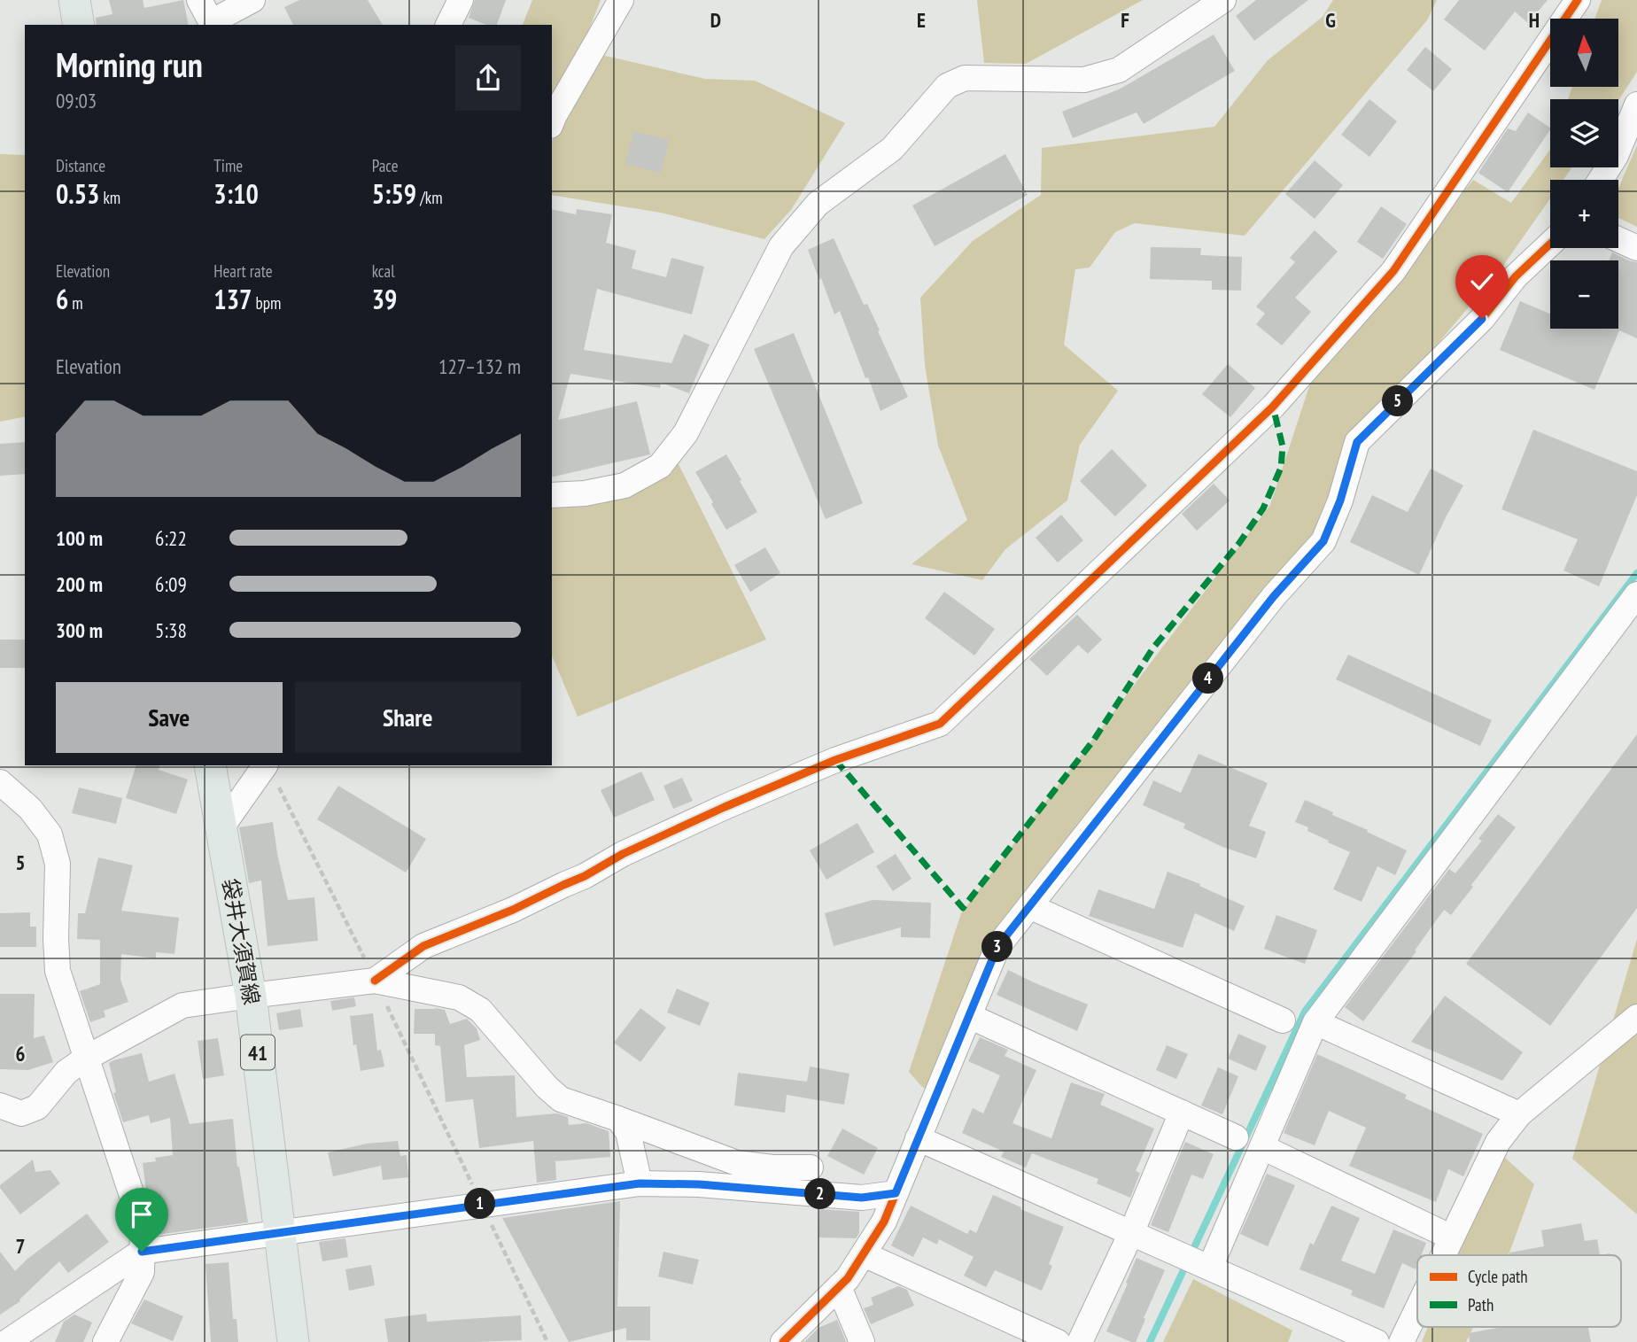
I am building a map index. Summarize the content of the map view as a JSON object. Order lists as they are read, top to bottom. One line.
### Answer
{"streets":{"main road":["袋井大須賀線","41"]},"legend":["Cycle path","Path"],"north":"top","page":{"map_buttons":["+","−"],"heading":["Morning run","09:03"],"stats":[["Distance","0.53 km"],["Time","3:10"],["Pace","5:59 /km"],["Elevation","6 m"],["Heart rate","137 bpm"],["kcal","39"]],"chart":["Elevation","127–132 m"],"pins":["5","4","3","2","1"],"list":[{"name":"100 m","note":"6:22"},{"name":"200 m","note":"6:09"},{"name":"300 m","note":"5:38"}],"buttons":["Save","Share"]},"grid":{"columns":["D","E","F","G","H"],"rows":["5","6","7"]}}
